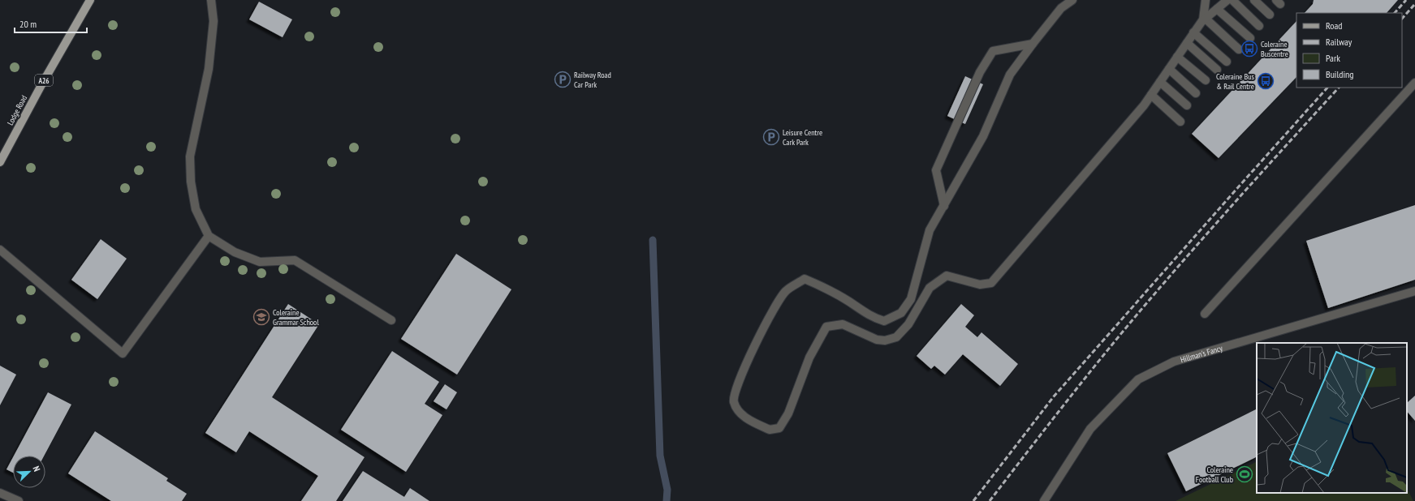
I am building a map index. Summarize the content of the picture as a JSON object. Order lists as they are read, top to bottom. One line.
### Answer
{"streets":{"main road":["A26","Lodge Road"],"lane":["Hillman's Fancy"]},"places":{"bus stop":["Coleraine Buscentre","Coleraine Bus & Rail Centre"],"parking":["Railway Road Car Park","Leisure Centre Cark Park"],"school or university":["Coleraine Grammar School"],"sports":["Coleraine Football Club"]},"legend":["Road","Railway","Park","Building"],"scale_bar":"20 m","north":"top right"}
